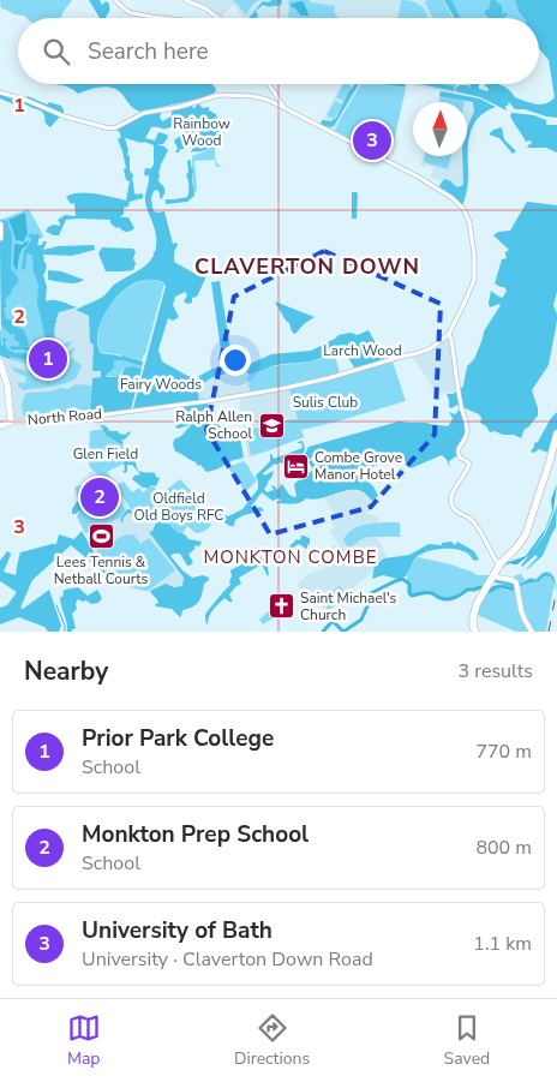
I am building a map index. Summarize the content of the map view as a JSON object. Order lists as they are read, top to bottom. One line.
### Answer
{"streets":{"main road":["North Road"]},"districts":["CLAVERTON DOWN","MONKTON COMBE"],"parks":["Rainbow Wood","Larch Wood","Fairy Woods","Sulis Club","Glen Field","Oldfield Old Boys RFC"],"places":{"school or university":["Ralph Allen School"],"hotel":["Combe Grove Manor Hotel"],"sports":["Lees Tennis & Netball Courts"],"church":["Saint Michael's Church"]},"north":"top","page":{"search":"Search here","pins":["3","1","2"],"heading":["Nearby","3 results"],"list":[{"mark":"1","name":"Prior Park College","note":"School","value":"770 m"},{"mark":"2","name":"Monkton Prep School","note":"School","value":"800 m"},{"mark":"3","name":"University of Bath","note":"University · Claverton Down Road","value":"1.1 km"}],"nav":["Map","Directions","Saved"]},"grid":{"rows":["1","2","3"]}}
